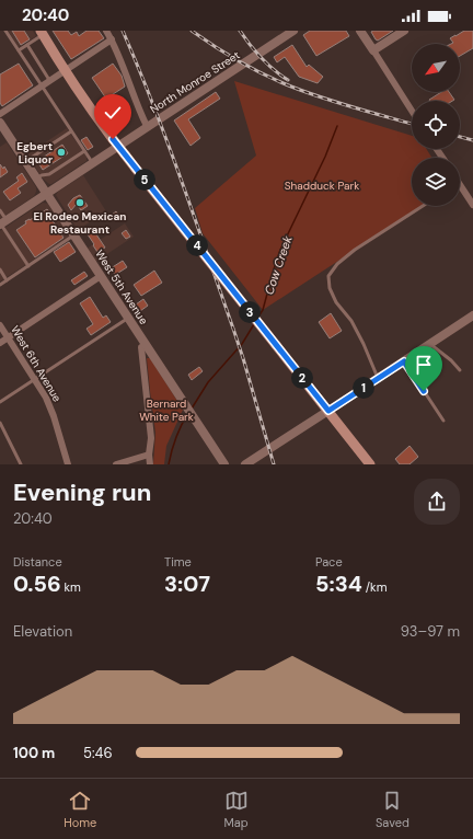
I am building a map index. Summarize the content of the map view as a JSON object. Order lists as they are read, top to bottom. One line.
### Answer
{"streets":{"street":["North Monroe Street","West 5th Avenue","West 6th Avenue"]},"crossings":[["North Monroe Street","West 5th Avenue"]],"water":["Cow Creek"],"parks":["Shadduck Park","Bernard White Park"],"places":["Egbert Liquor","El Rodeo Mexican Restaurant"],"north":"bottom left","page":{"status":"20:40","pins":["5","4","3","2","1"],"heading":["Evening run","20:40"],"stats":[["Distance","0.56 km"],["Time","3:07"],["Pace","5:34 /km"]],"chart":["Elevation","93–97 m"],"list":[{"name":"100 m","note":"5:46"}],"tabs":["Home","Map","Saved"]}}
